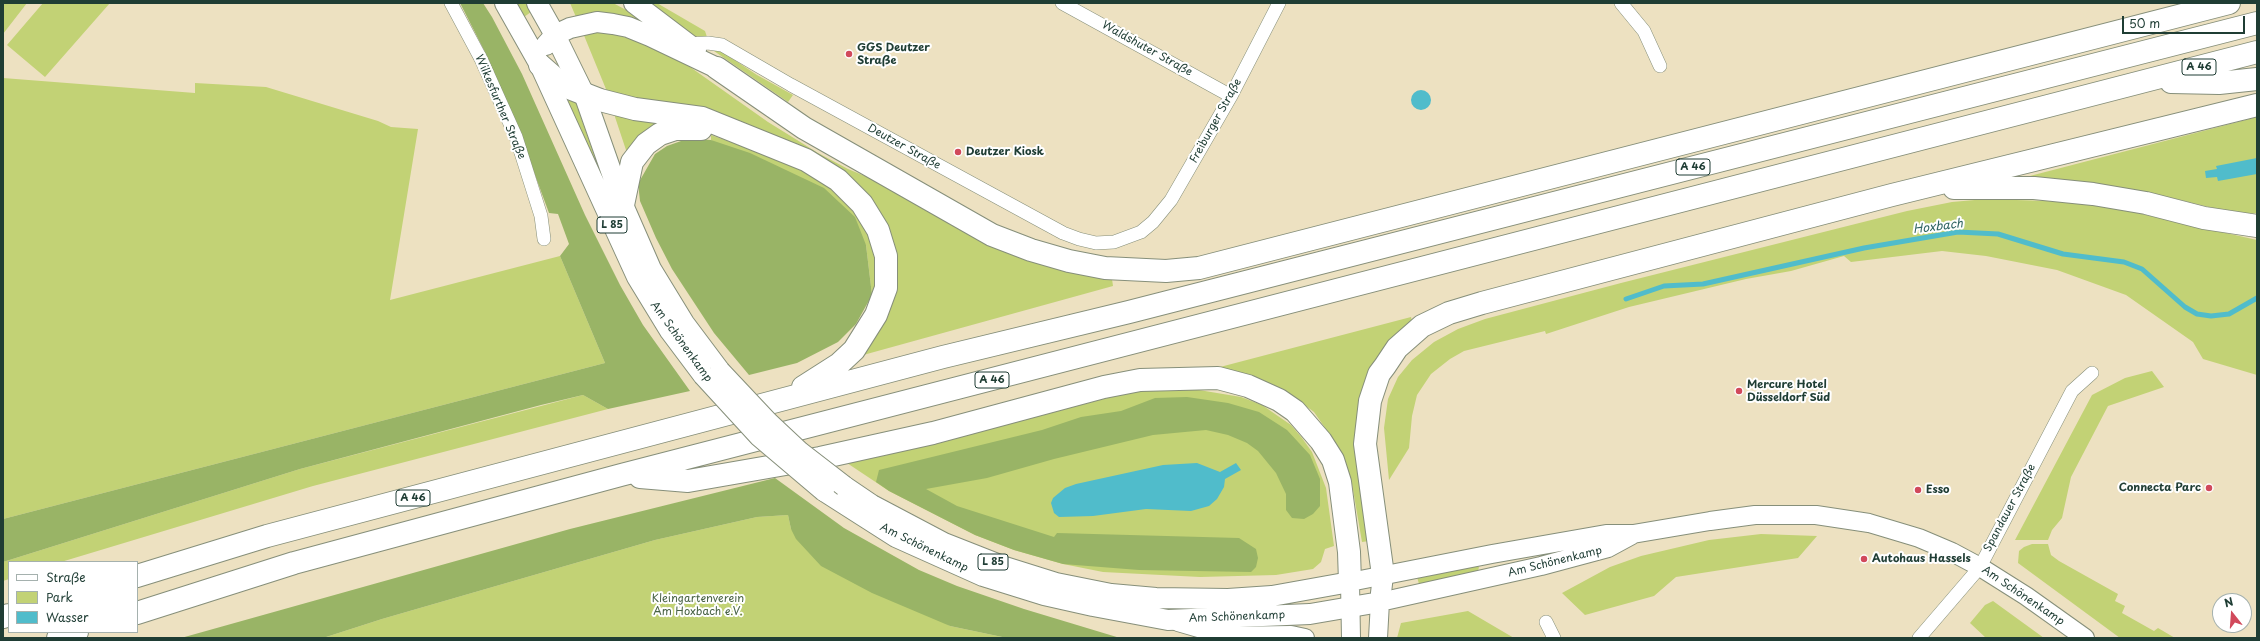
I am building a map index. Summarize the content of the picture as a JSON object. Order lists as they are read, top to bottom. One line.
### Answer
{"streets":{"highway":["A 46"],"main road":["L 85","Am Schönenkamp"],"street":["Waldshuter Straße","Wilkesfurther Straße","Freiburger Straße","Deutzer Straße","Spandauer Straße"]},"crossings":[["Waldshuter Straße","Freiburger Straße"],["Freiburger Straße","Deutzer Straße"],["Am Schönenkamp","Spandauer Straße"]],"water":["Hoxbach"],"parks":["Kleingartenverein Am Hoxbach e.V."],"places":["GGS Deutzer Straße","Deutzer Kiosk","Mercure Hotel Düsseldorf Süd","Connecta Parc","Esso","Autohaus Hassels"],"legend":["Straße","Park","Wasser"],"scale_bar":"50 m","north":"top"}
